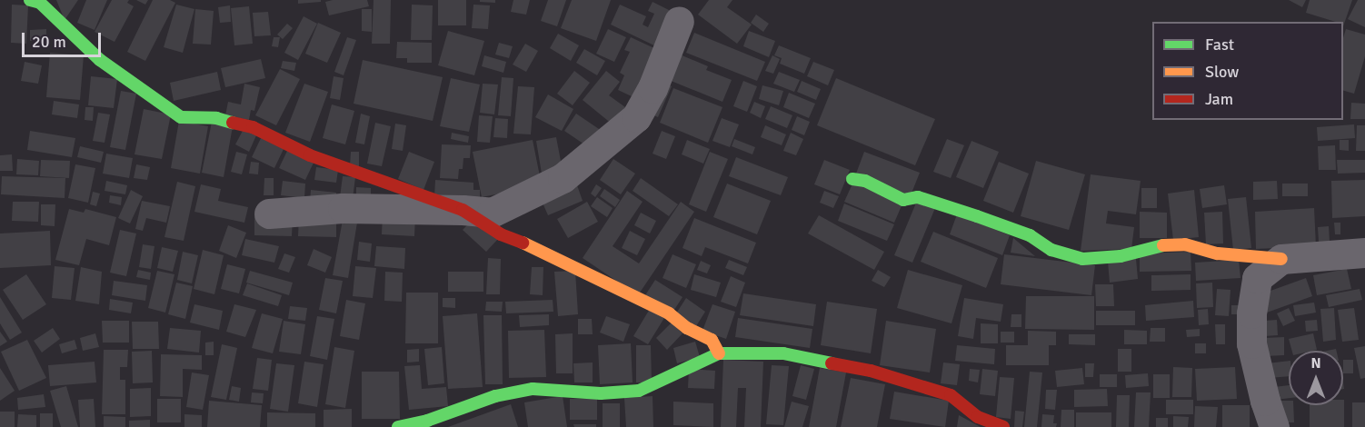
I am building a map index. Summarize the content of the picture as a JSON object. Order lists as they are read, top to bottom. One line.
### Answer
{"legend":["Fast","Slow","Jam"],"scale_bar":"20 m","north":"top"}
